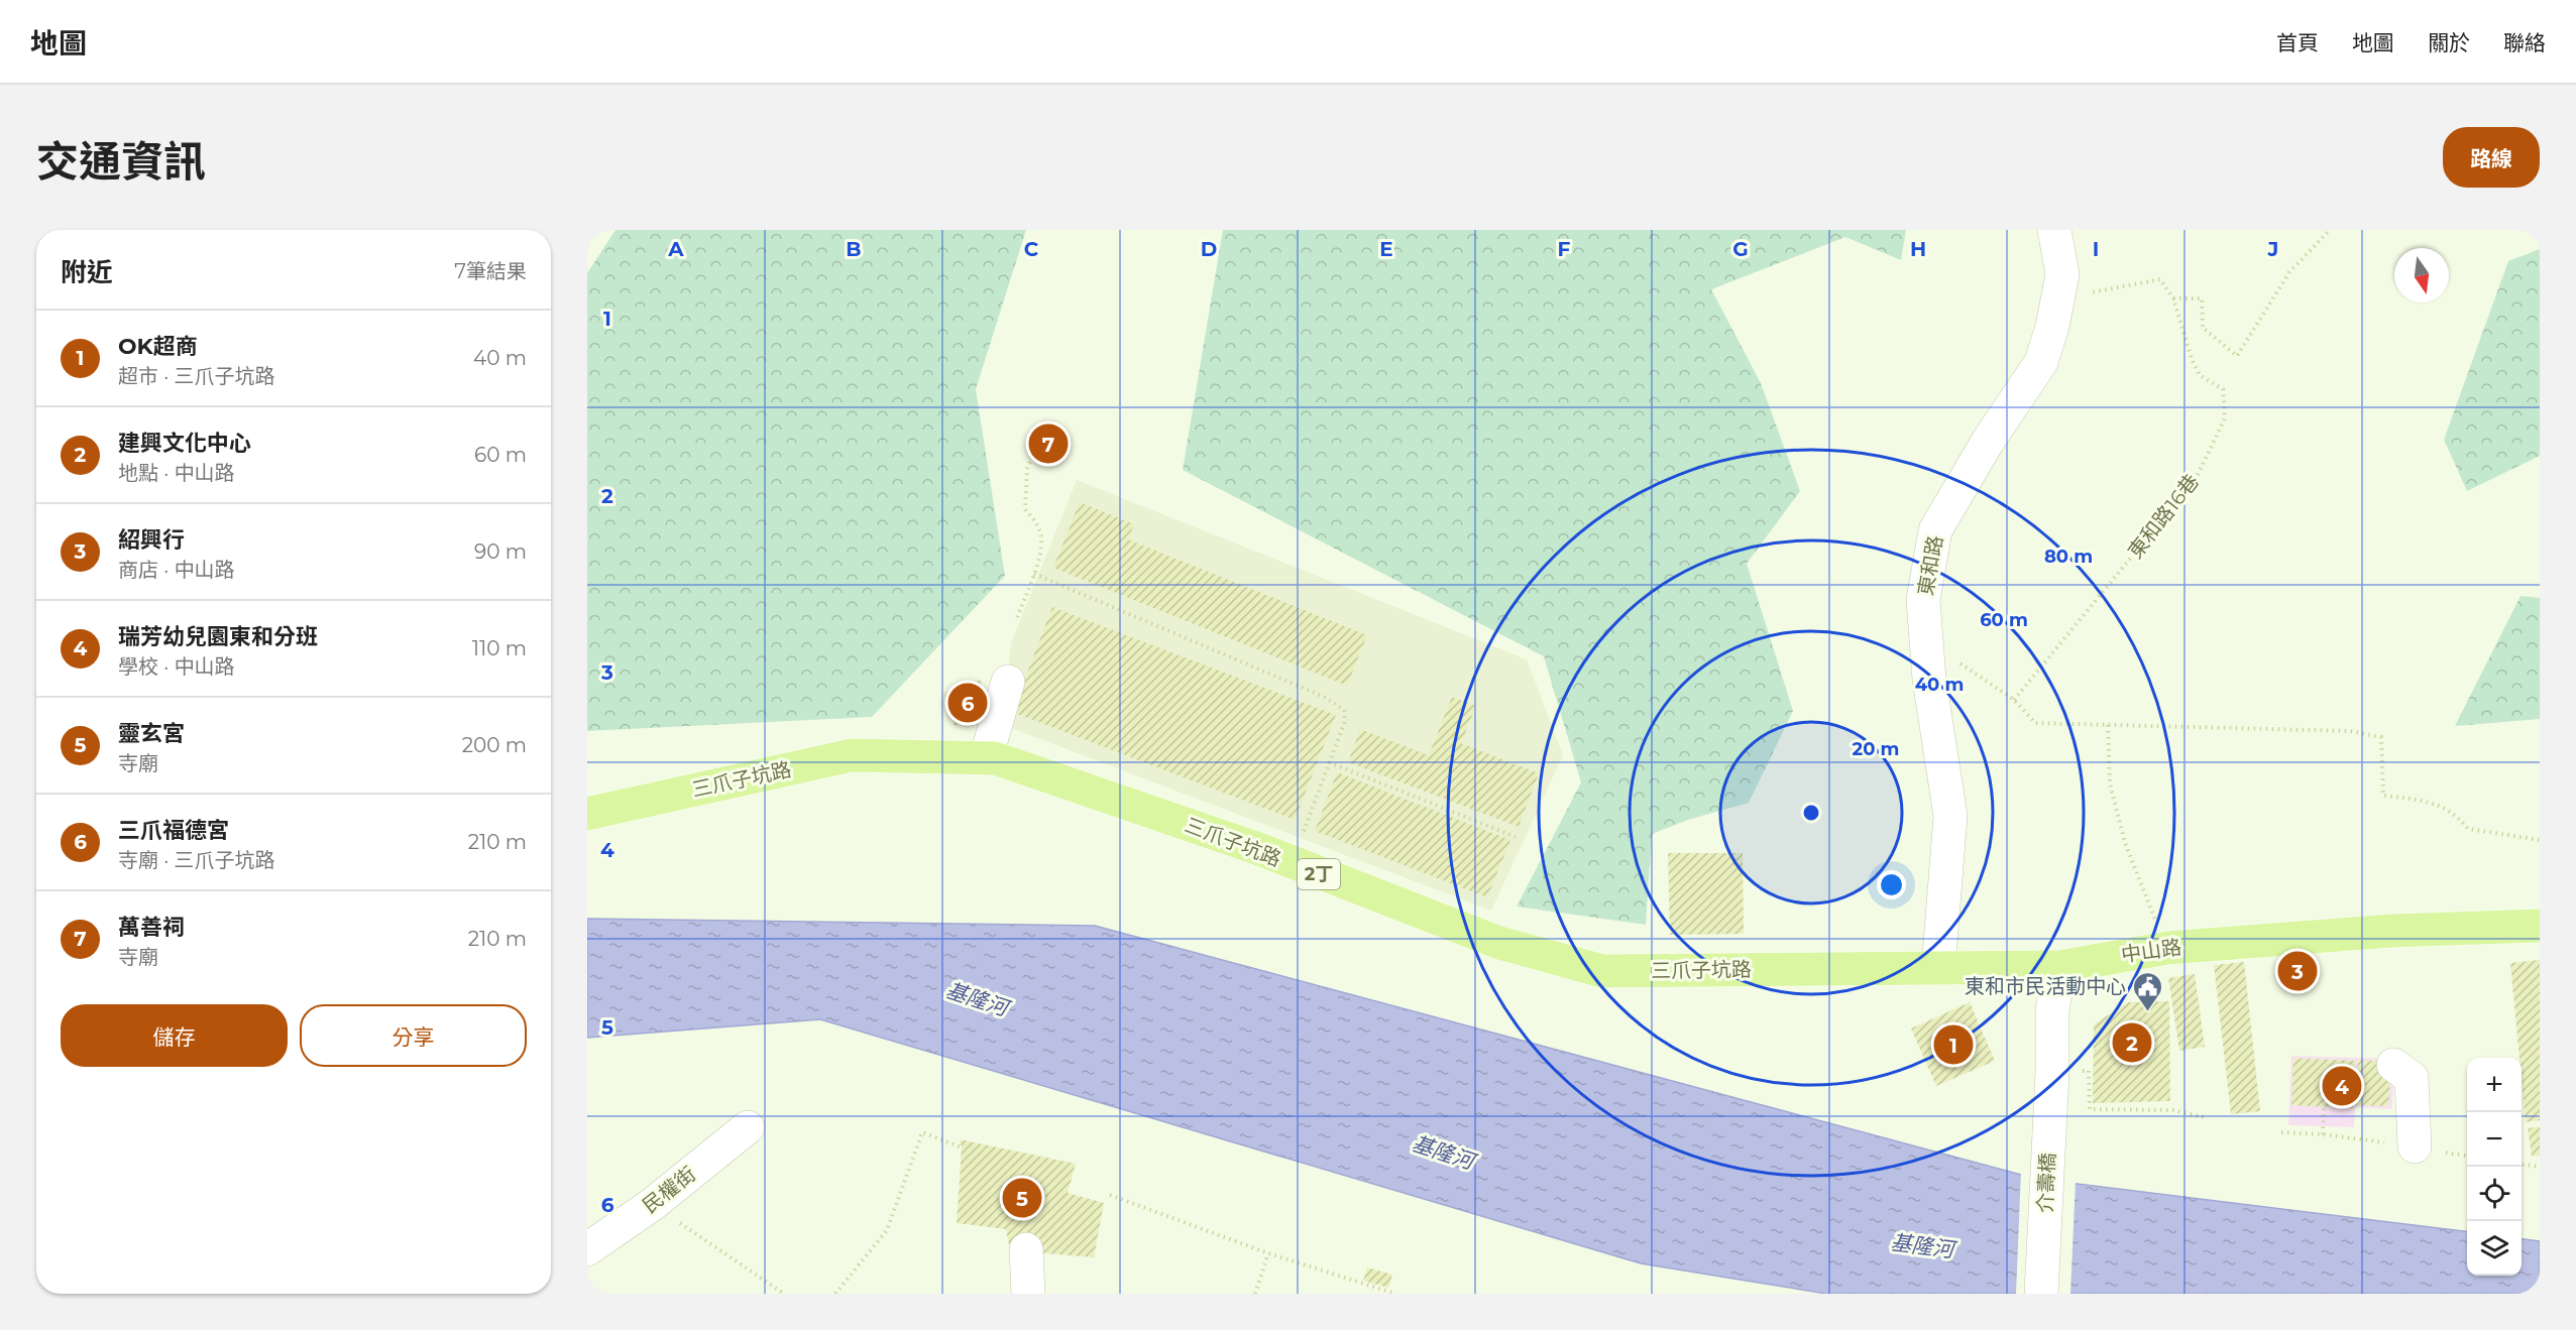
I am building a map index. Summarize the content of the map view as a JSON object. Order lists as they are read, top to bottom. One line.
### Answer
{"streets":{"main road":["三爪子坑路","2丁","中山路"],"street":["東和路","介壽橋","民權街"],"path":["東和路16巷"]},"crossings":[["東和路","三爪子坑路"],["三爪子坑路","中山路"]],"water":["基隆河"],"places":{"public building":["東和市民活動中心"]},"north":"bottom","page":{"header":"地圖","nav":["首頁","地圖","關於","聯絡"],"title":"交通資訊","buttons":["路線",["儲存","分享"]],"heading":["附近","7筆結果"],"list":[{"mark":"1","name":"OK超商","note":"超市 · 三爪子坑路","value":"40 m"},{"mark":"2","name":"建興文化中心","note":"地點 · 中山路","value":"60 m"},{"mark":"3","name":"紹興行","note":"商店 · 中山路","value":"90 m"},{"mark":"4","name":"瑞芳幼兒園東和分班","note":"學校 · 中山路","value":"110 m"},{"mark":"5","name":"靈玄宮","note":"寺廟","value":"200 m"},{"mark":"6","name":"三爪福德宮","note":"寺廟 · 三爪子坑路","value":"210 m"},{"mark":"7","name":"萬善祠","note":"寺廟","value":"210 m"}],"pins":["7","6","3","2","1","4","5"],"map_buttons":["+","−"]},"grid":{"columns":["A","B","C","D","E","F","G","H","I","J"],"rows":["1","2","3","4","5","6"]},"rings":["80 m","60 m","40 m","20 m"]}
